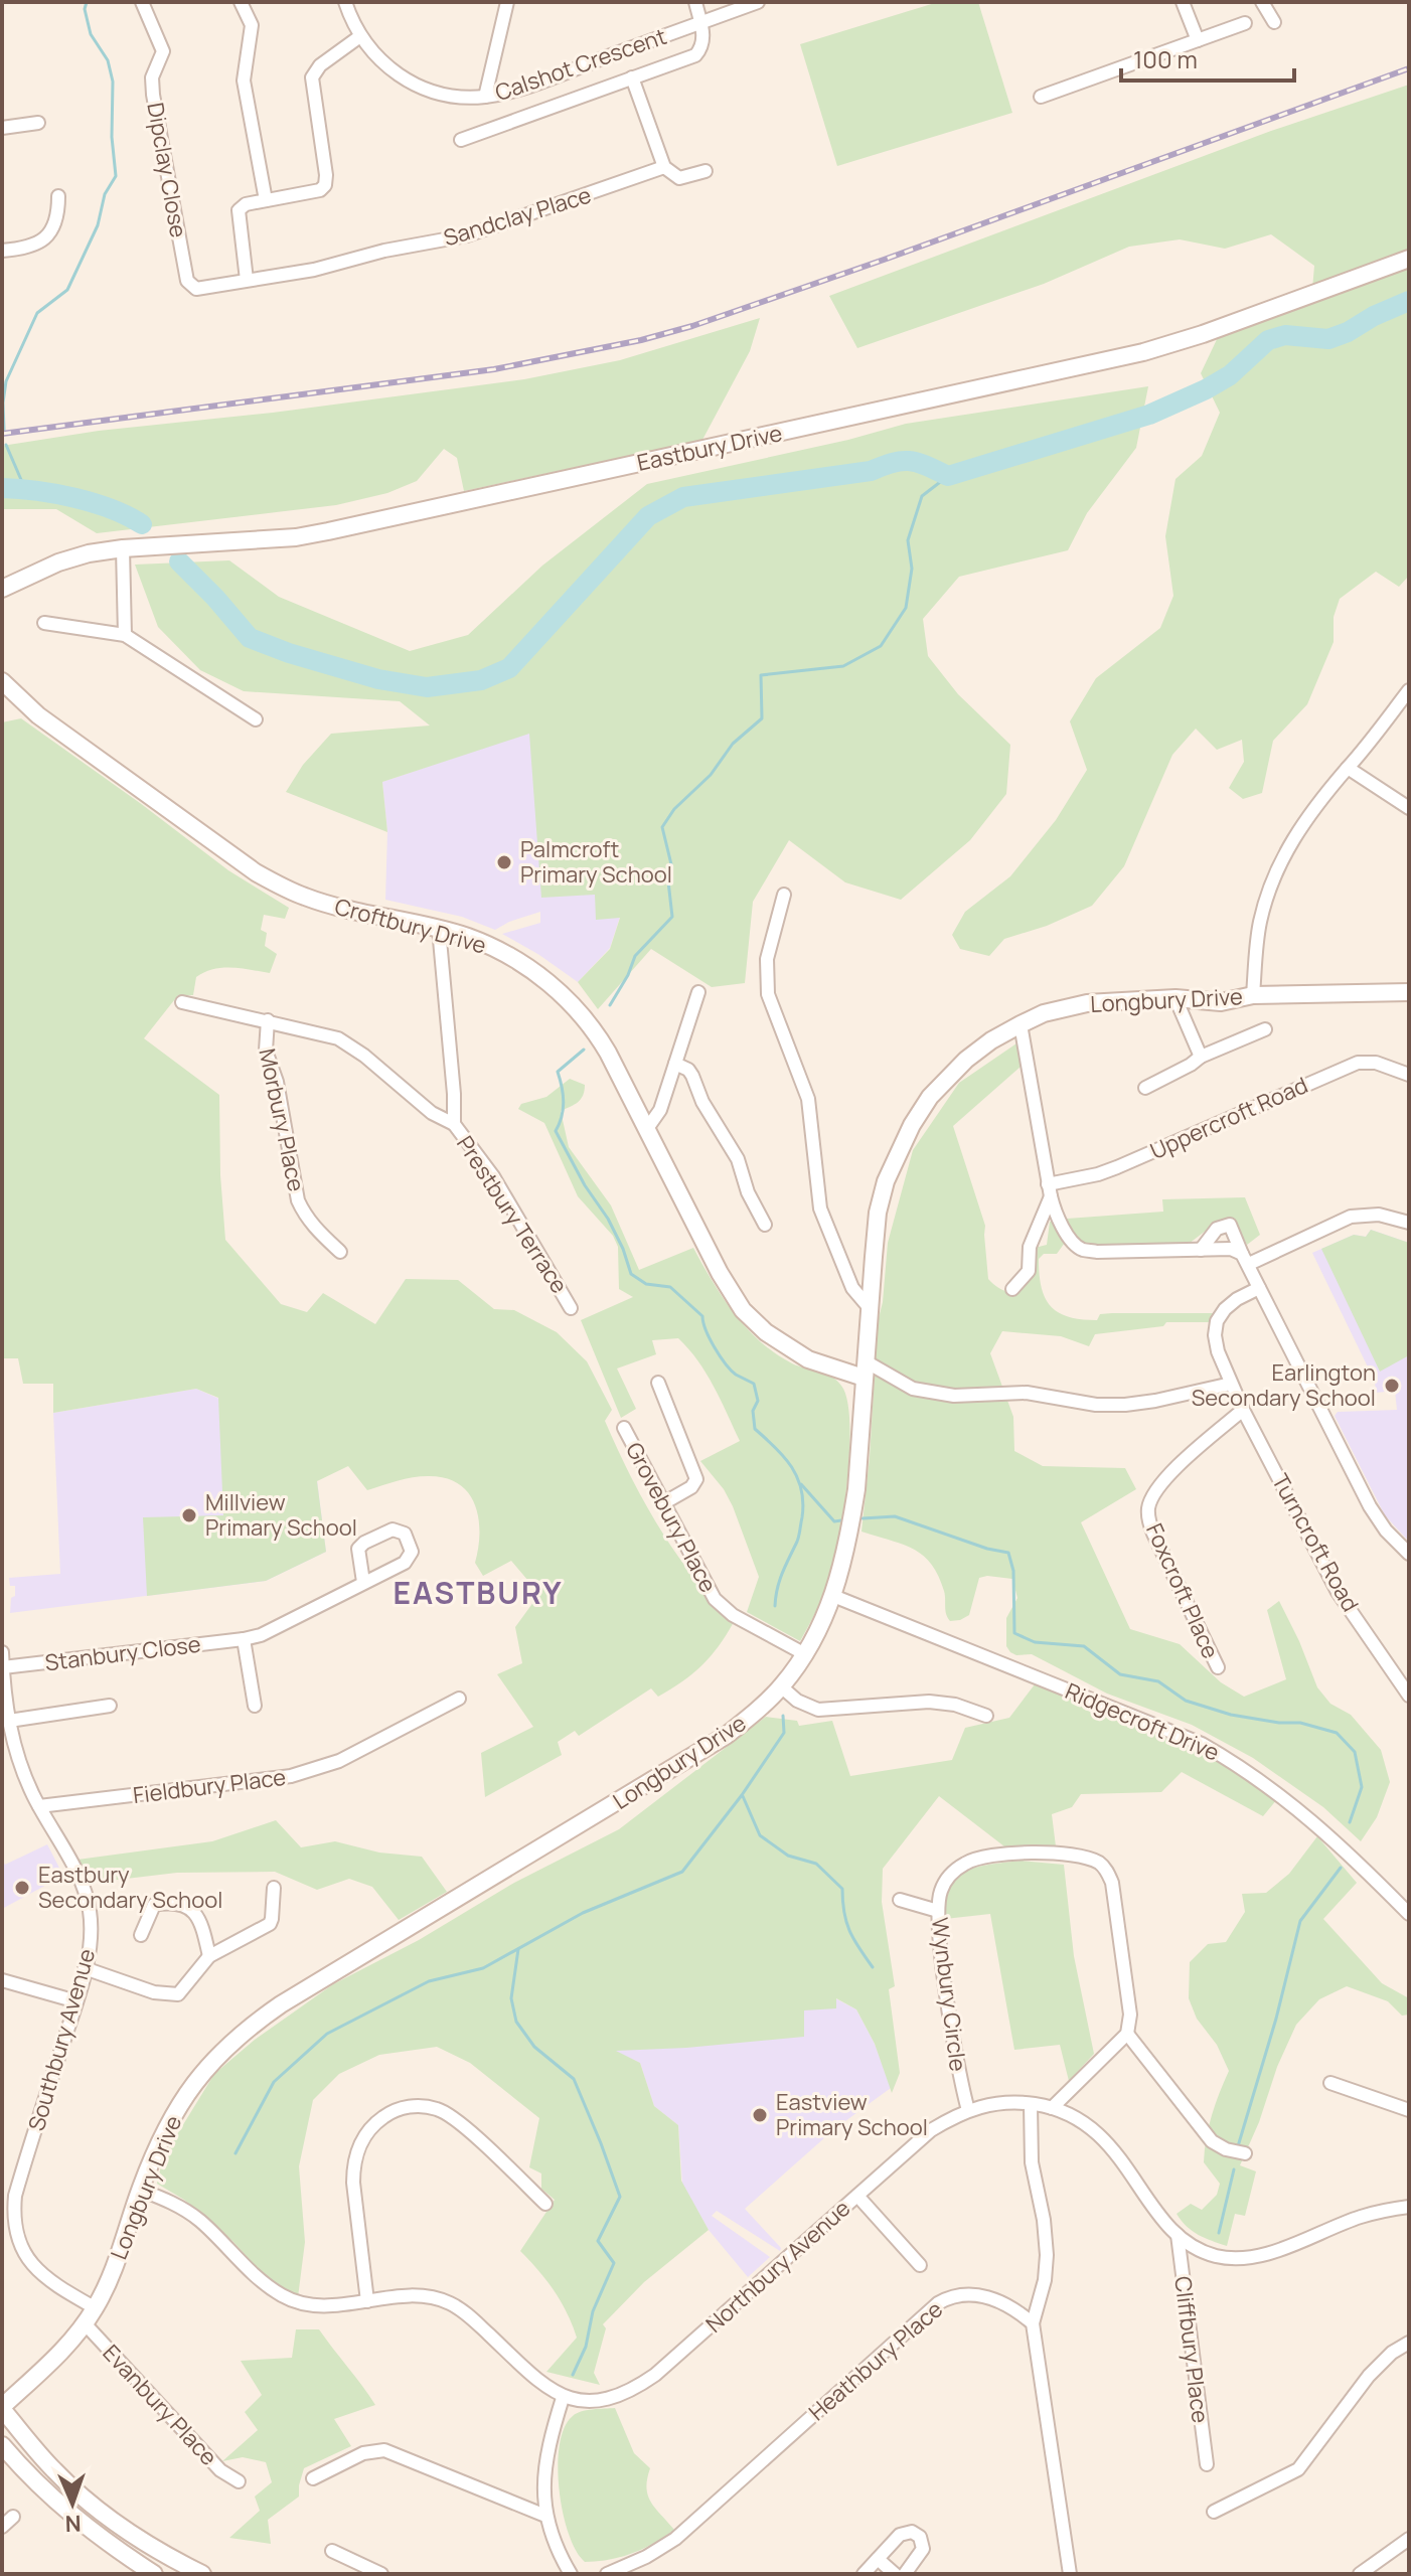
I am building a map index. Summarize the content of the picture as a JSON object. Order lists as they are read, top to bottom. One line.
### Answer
{"streets":{"street":["Calshot Crescent","Dipclay Close","Sandclay Place","Eastbury Drive","Croftbury Drive","Longbury Drive","Uppercroft Road","Morbury Place","Prestbury Terrace","Grovebury Place","Turncroft Road","Foxcroft Place","Stanbury Close","Ridgecroft Drive","Fieldbury Place","Wynbury Circle","Southbury Avenue","Northbury Avenue","Cliffbury Place","Heathbury Place","Evanbury Place"]},"crossings":[["Dipclay Close","Sandclay Place"],["Croftbury Drive","Longbury Drive"],["Croftbury Drive","Prestbury Terrace"],["Longbury Drive","Grovebury Place"],["Longbury Drive","Ridgecroft Drive"],["Longbury Drive","Southbury Avenue"],["Longbury Drive","Evanbury Place"],["Morbury Place","Prestbury Terrace"],["Turncroft Road","Foxcroft Place"],["Stanbury Close","Southbury Avenue"],["Fieldbury Place","Southbury Avenue"],["Wynbury Circle","Northbury Avenue"],["Northbury Avenue","Cliffbury Place"]],"districts":["EASTBURY"],"places":["Palmcroft Primary School","Earlington Secondary School","Millview Primary School","Eastbury Secondary School","Eastview Primary School"],"scale_bar":"100 m","north":"bottom"}
